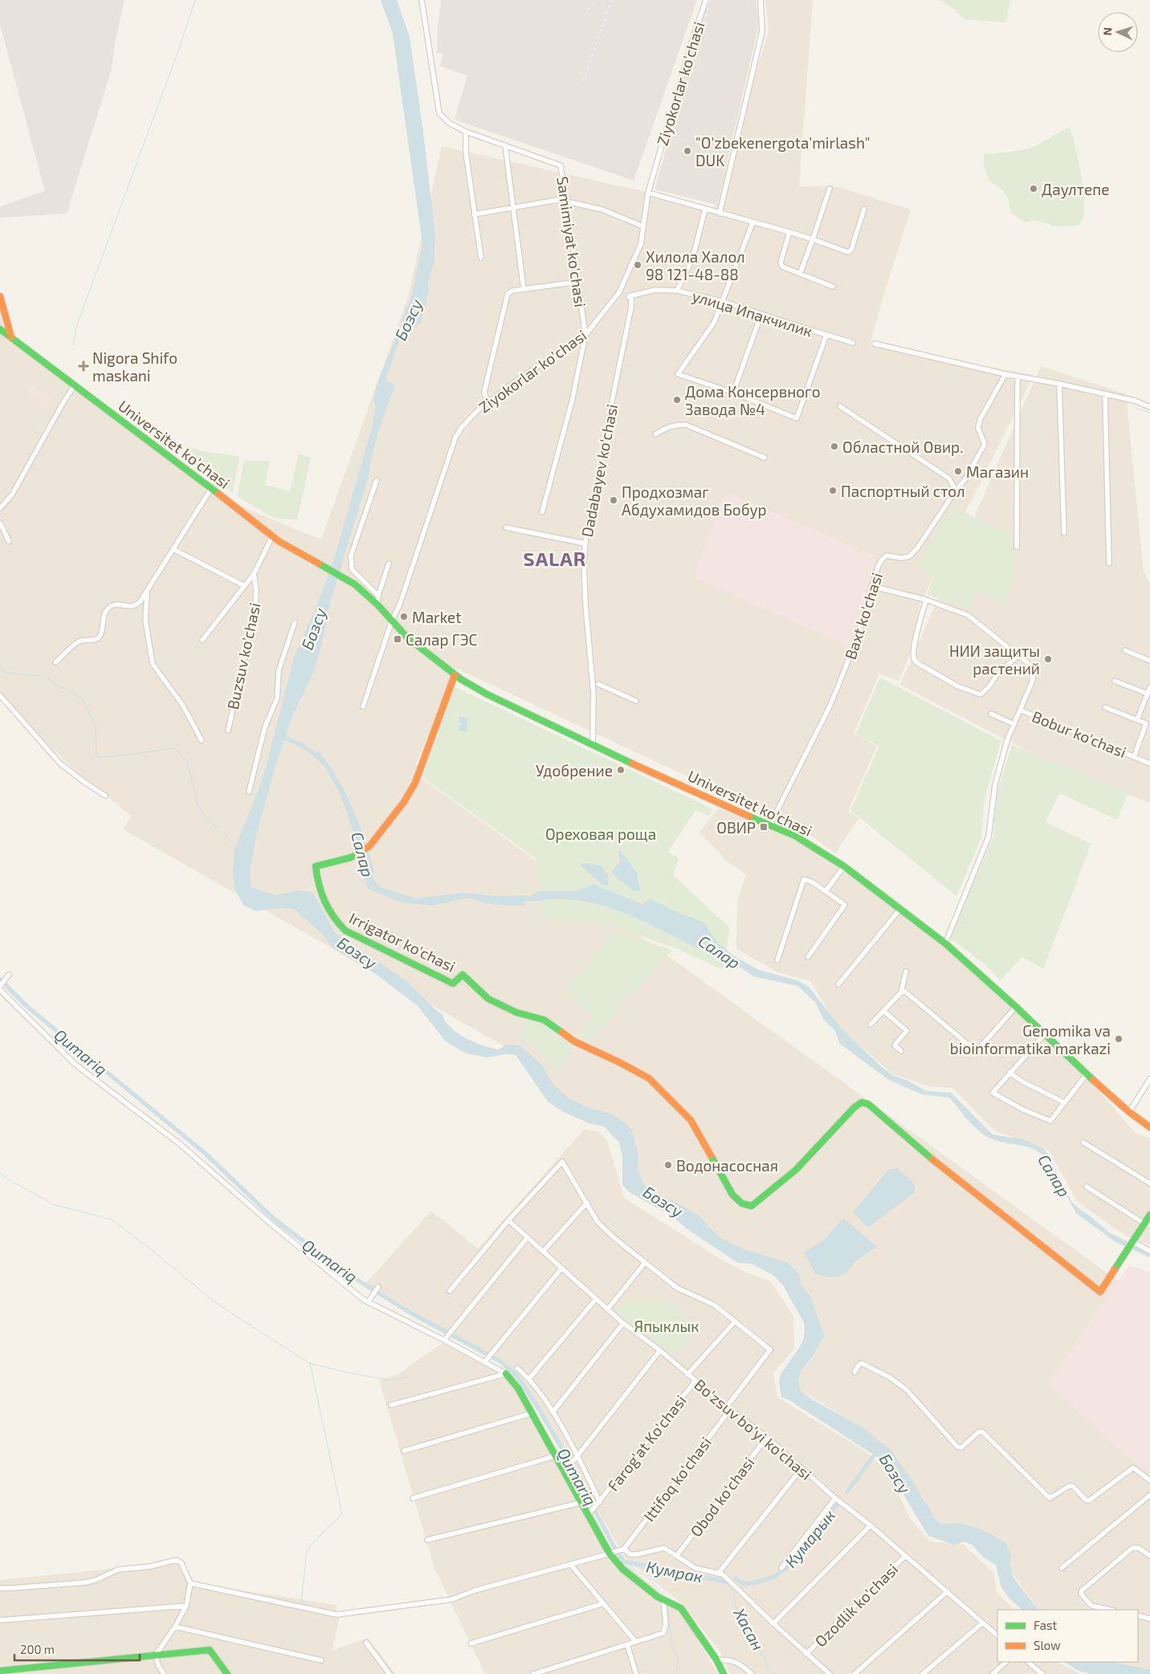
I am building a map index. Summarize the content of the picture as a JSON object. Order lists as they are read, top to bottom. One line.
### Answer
{"streets":{"street":["Ziyokorlar ko'chasi","Samimiyat ko'chasi","улица Ипакчилик","Universitet ko'chasi","Dadabayev ko'chasi","Baxt ko'chasi","Buzsuv ko'chasi","Bobur ko'chasi","Irrigator ko'chasi","Bo'zsuv bo'yi ko'chasi","Farog'at Ko'chasi","Ittifoq ko'chasi","Obod ko'chasi","Ozodlik ko'chasi"]},"crossings":[["Ziyokorlar ko'chasi","Samimiyat ko'chasi"],["Ziyokorlar ko'chasi","Universitet ko'chasi"],["улица Ипакчилик","Dadabayev ko'chasi"],["Universitet ko'chasi","Dadabayev ko'chasi"],["Universitet ko'chasi","Baxt ko'chasi"],["Universitet ko'chasi","Irrigator ko'chasi"],["Baxt ko'chasi","Bobur ko'chasi"],["Bo'zsuv bo'yi ko'chasi","Farog'at Ko'chasi"],["Bo'zsuv bo'yi ko'chasi","Ittifoq ko'chasi"],["Bo'zsuv bo'yi ko'chasi","Obod ko'chasi"],["Bo'zsuv bo'yi ko'chasi","Ozodlik ko'chasi"]],"districts":["SALAR"],"water":["Бозсу","Салар","Qumariq","Кумарык","Кумрак","Хасан"],"parks":["Ореховая роща","Япыклык"],"places":{"other":["\"O'zbekenergota'mirlash\" DUK","Даултепе","Хилола Халол 98 121-48-88","Дома Консервного Завода №4","Областной Овир.","Магазин","Паспортный стол","Продхозмаг Абдухамидов Бобур","Market","НИИ защиты растений","Удобрение","Genomika va bioinformatika markazi","Водонасосная"],"health":["Nigora Shifo maskani"],"transit":["Салар ГЭС","ОВИР"]},"legend":["Fast","Slow"],"scale_bar":"200 m","north":"left"}
